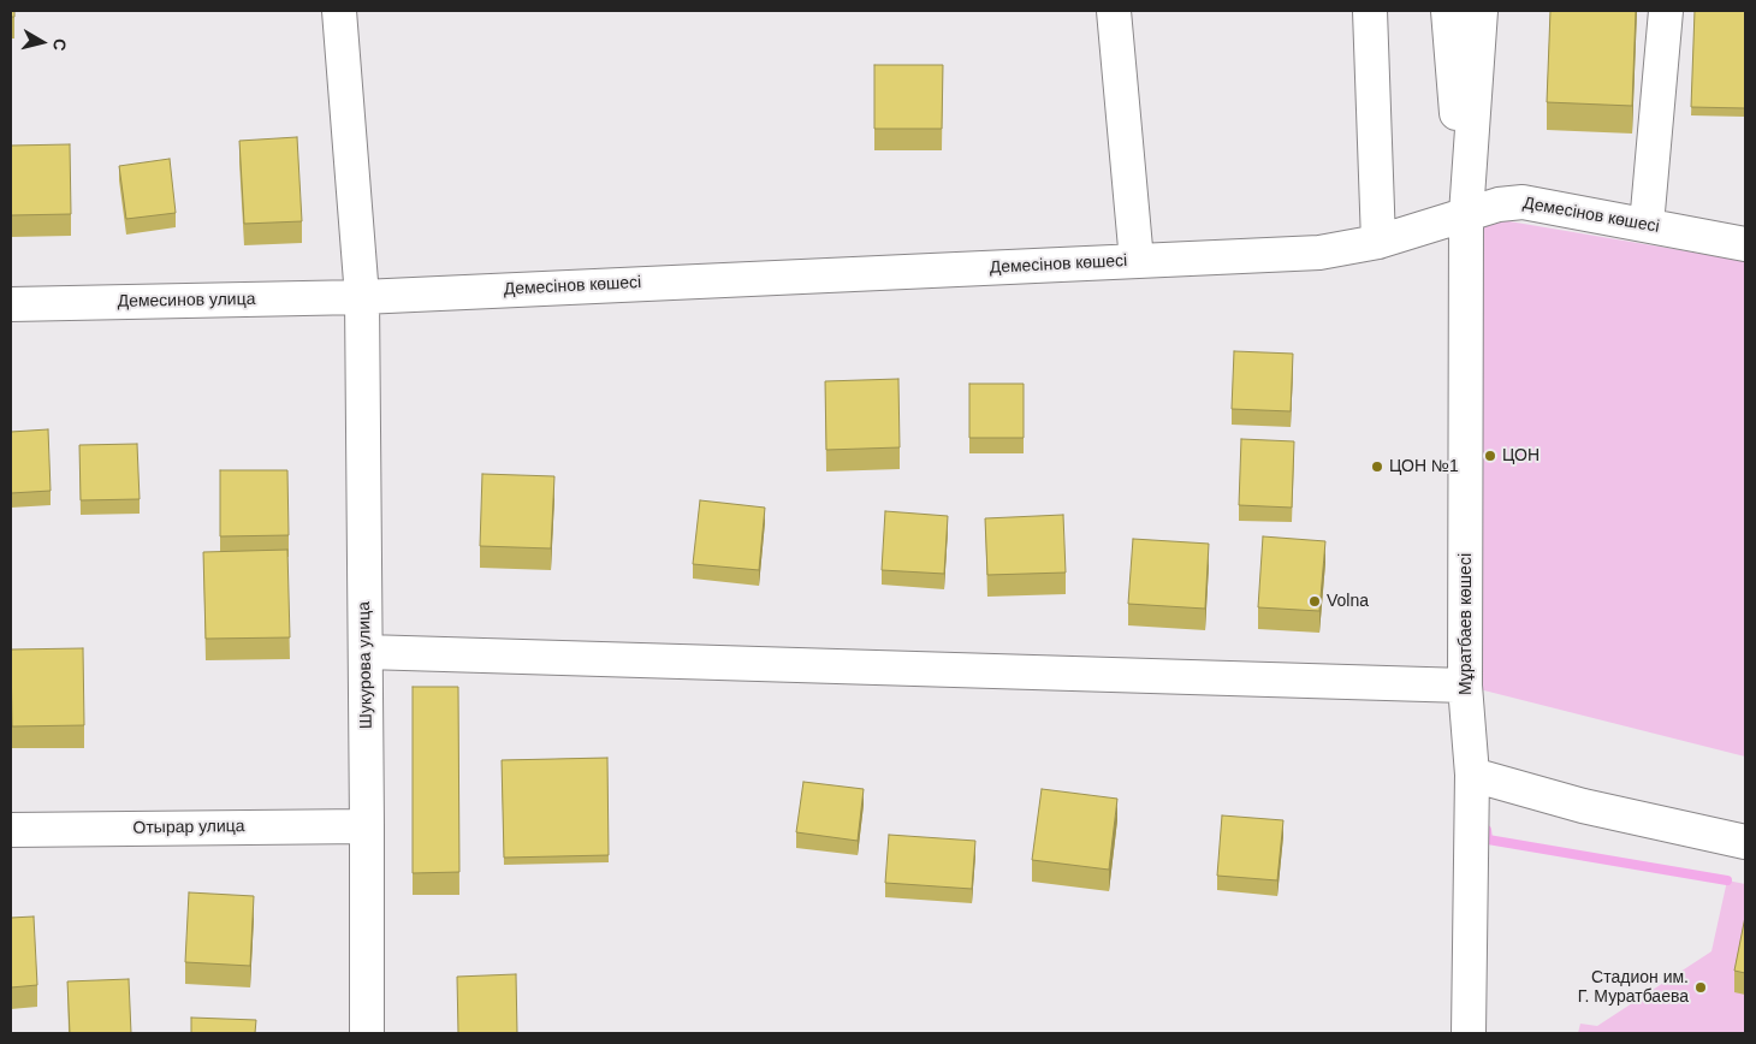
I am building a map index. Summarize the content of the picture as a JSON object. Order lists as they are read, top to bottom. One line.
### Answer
{"streets":{"street":["Демесінов көшесі","Демесинов улица","Мұратбаев көшесі","Шукурова улица","Отырар улица"]},"crossings":[["Демесінов көшесі","Демесинов улица"],["Демесінов көшесі","Мұратбаев көшесі"],["Демесінов көшесі","Шукурова улица"],["Демесинов улица","Шукурова улица"],["Шукурова улица","Отырар улица"]],"places":["ЦОН","ЦОН №1","Volna","Стадион им. Г. Муратбаева"],"north":"right"}
